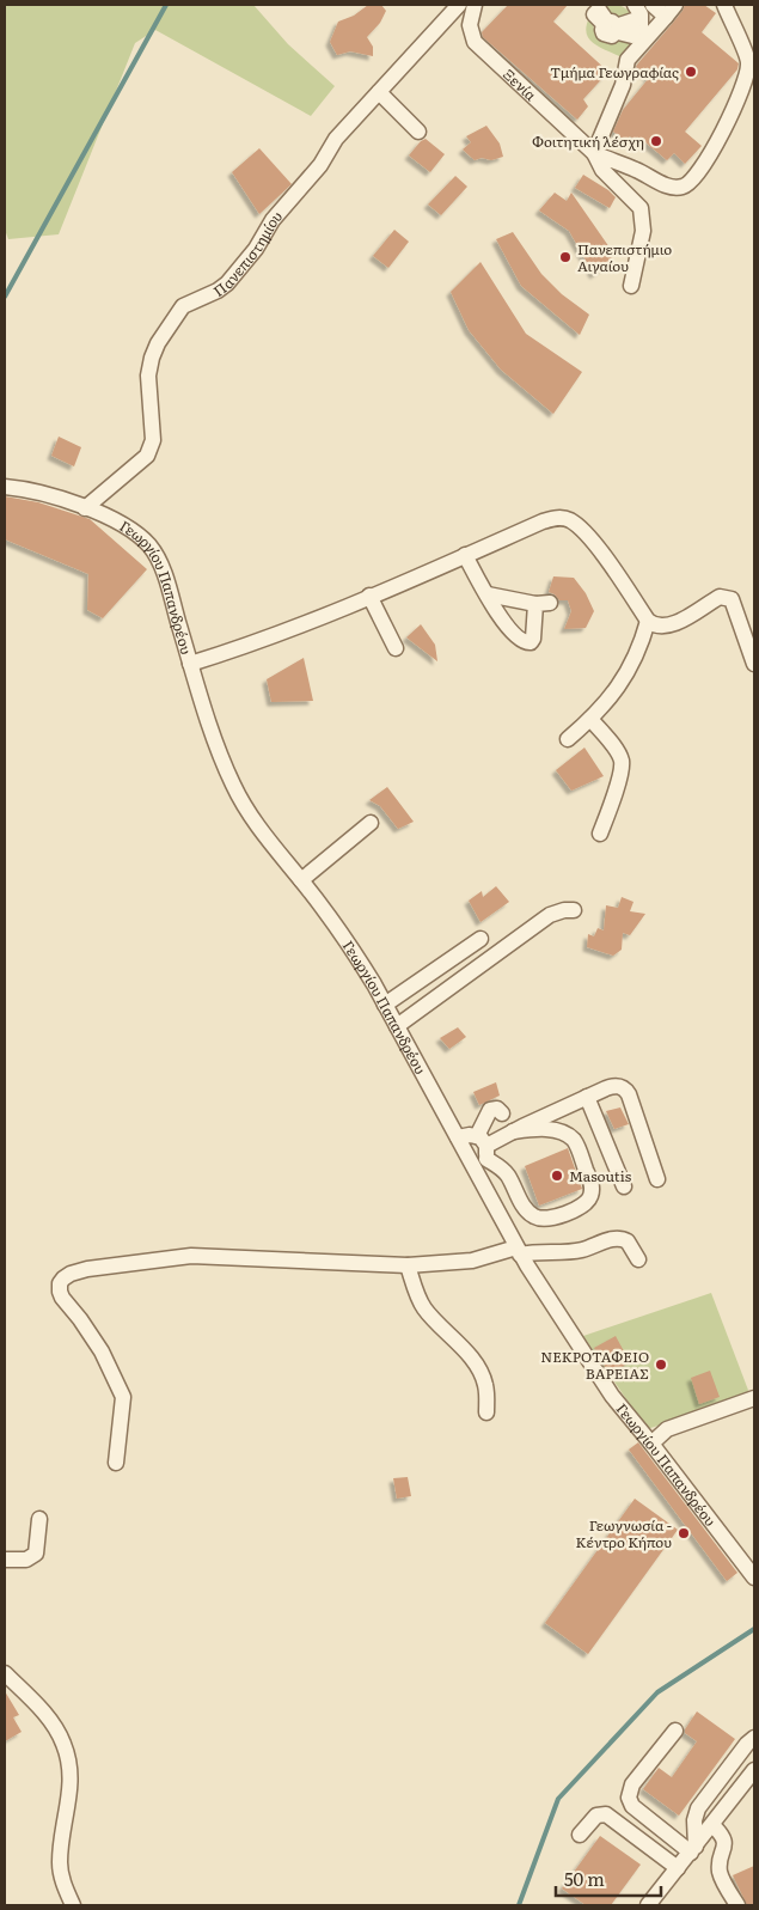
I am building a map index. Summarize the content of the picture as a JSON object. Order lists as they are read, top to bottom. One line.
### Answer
{"streets":{"street":["Ξενία","Πανεπιστημίου","Γεωργίου Παπανδρέου"]},"crossings":[["Πανεπιστημίου","Γεωργίου Παπανδρέου"]],"places":["Τμήμα Γεωγραφίας","Φοιτητική λέσχη","Πανεπιστήμιο Αιγαίου","Masoutis","ΝΕΚΡΟΤΑΦΕΙΟ ΒΑΡΕΙΑΣ","Γεωγνωσία - Κέντρο Κήπου"],"scale_bar":"50 m"}
